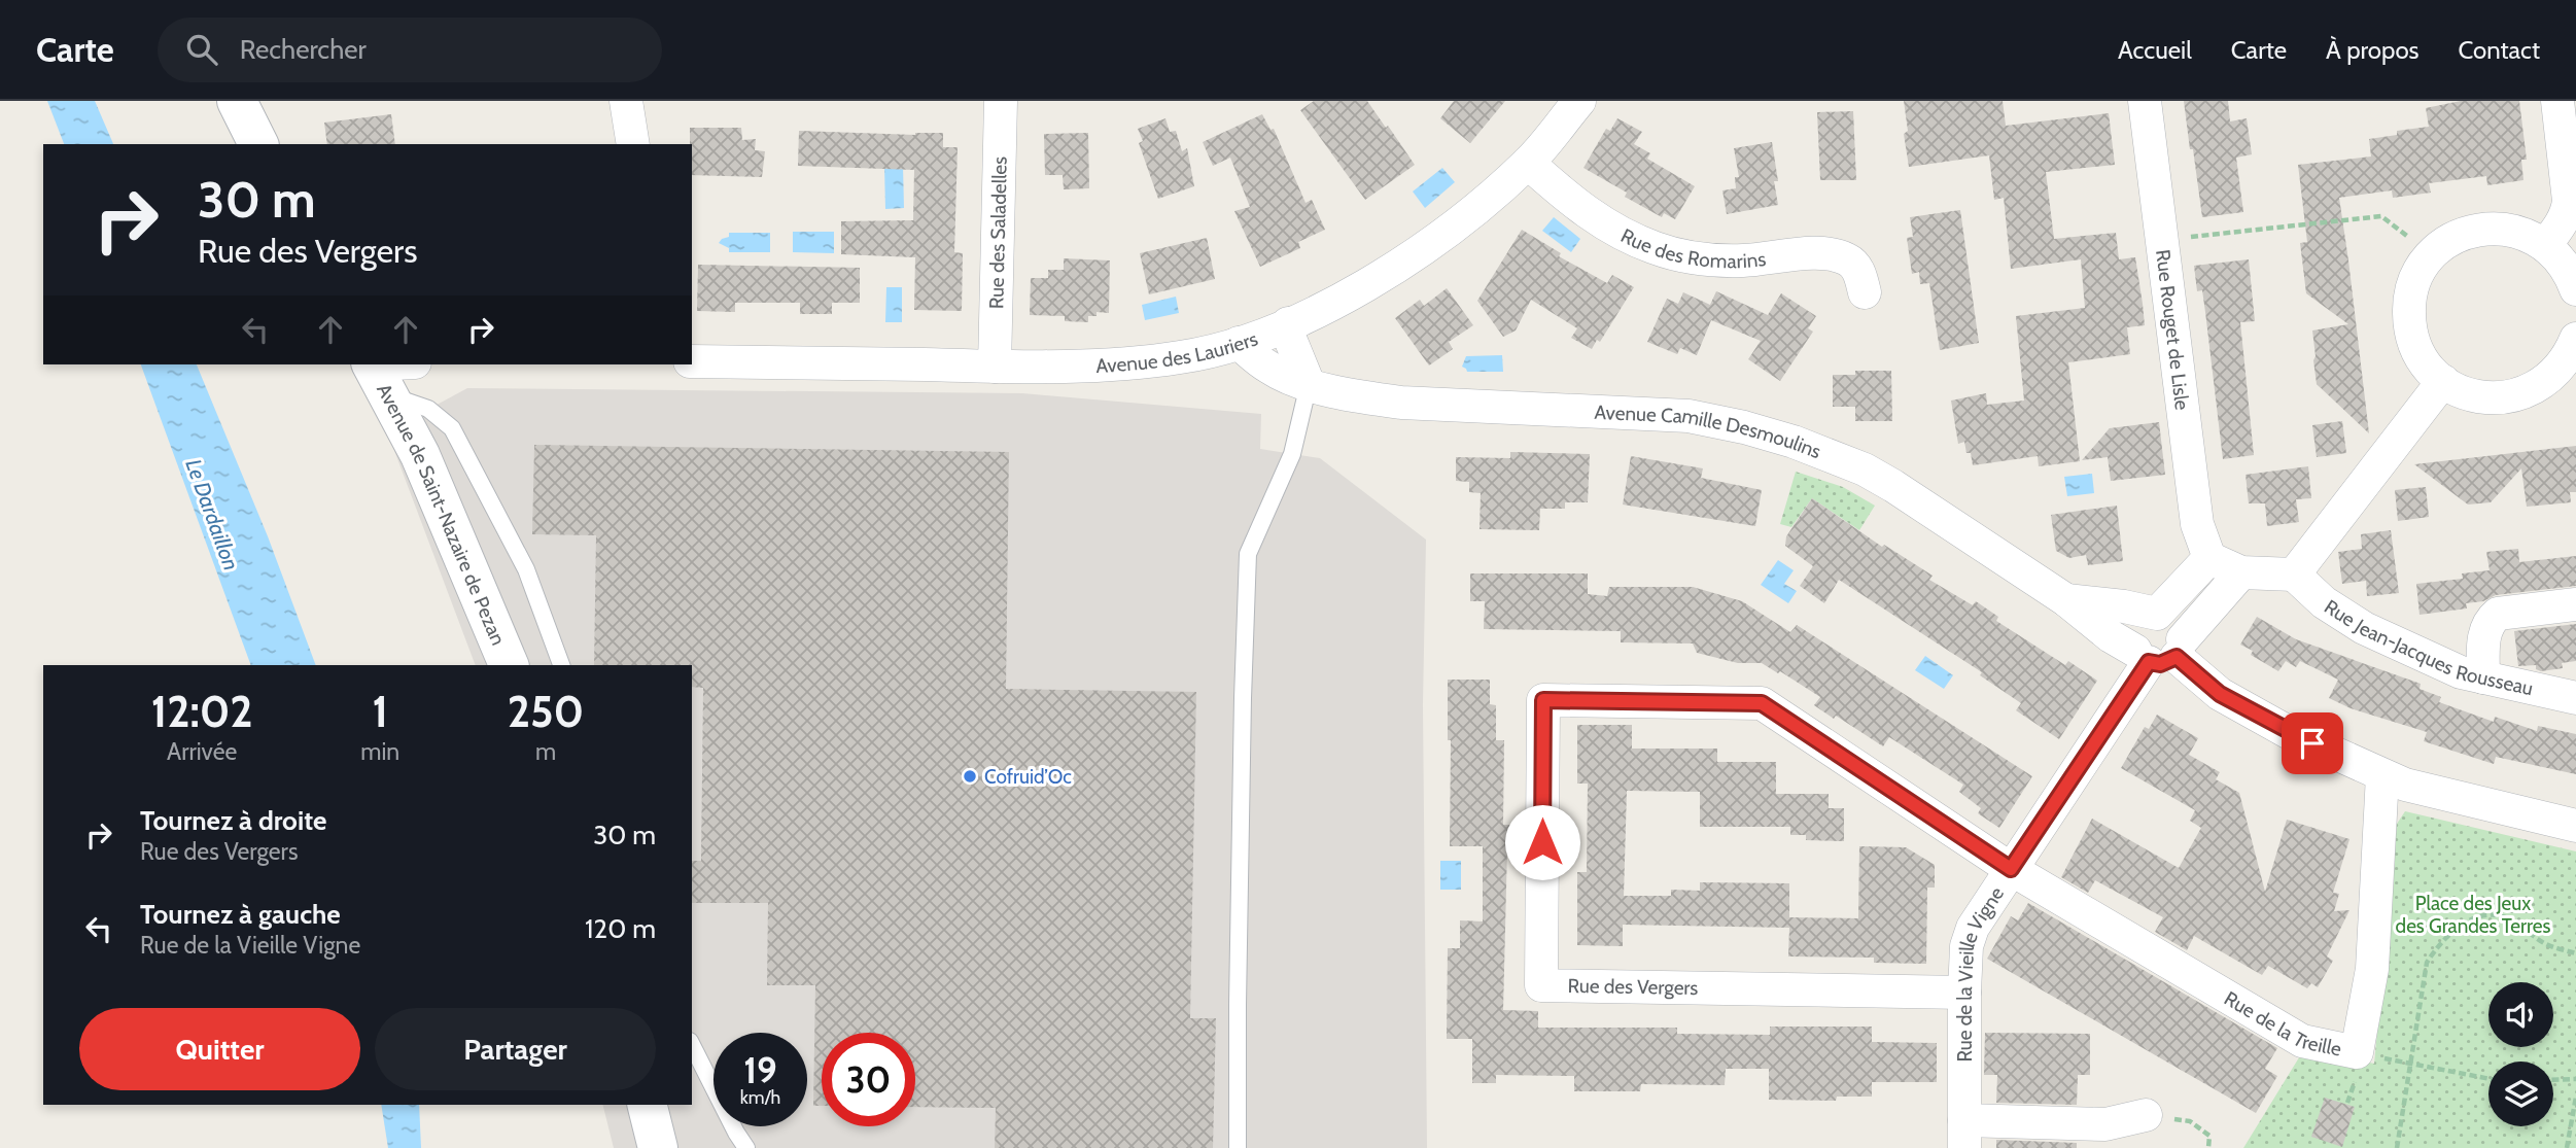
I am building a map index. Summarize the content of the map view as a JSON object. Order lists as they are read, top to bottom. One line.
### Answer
{"streets":{"street":["Rue des Saladelles","Rue des Romarins","Rue Rouget de Lisle","Avenue des Lauriers","Avenue Camille Desmoulins","Avenue de Saint-Nazaire de Pezan","Rue Jean-Jacques Rousseau","Rue de la Vieille Vigne","Rue des Vergers","Rue de la Treille"]},"crossings":[["Rue des Saladelles","Avenue des Lauriers"],["Rue des Romarins","Avenue des Lauriers"],["Avenue des Lauriers","Avenue Camille Desmoulins"],["Avenue Camille Desmoulins","Rue de la Vieille Vigne"],["Avenue Camille Desmoulins","Rue de la Treille"],["Rue de la Vieille Vigne","Rue des Vergers"],["Rue de la Vieille Vigne","Rue de la Treille"],["Rue des Vergers","Rue de la Treille"]],"water":["Le Dardaillon"],"parks":["Place des Jeux des Grandes Terres"],"places":["Cofruid’Oc"],"page":{"header":"Carte","search":"Rechercher","nav":["Accueil","Carte","À propos","Contact"],"turn":["30 m","Rue des Vergers"],"eta":["12:02","Arrivée","1","min","250","m"],"list":[{"name":"Tournez à droite","note":"Rue des Vergers","value":"30 m"},{"name":"Tournez à gauche","note":"Rue de la Vieille Vigne","value":"120 m"}],"buttons":["Quitter","Partager"],"speed":"19 km/h","limit":"30"}}
